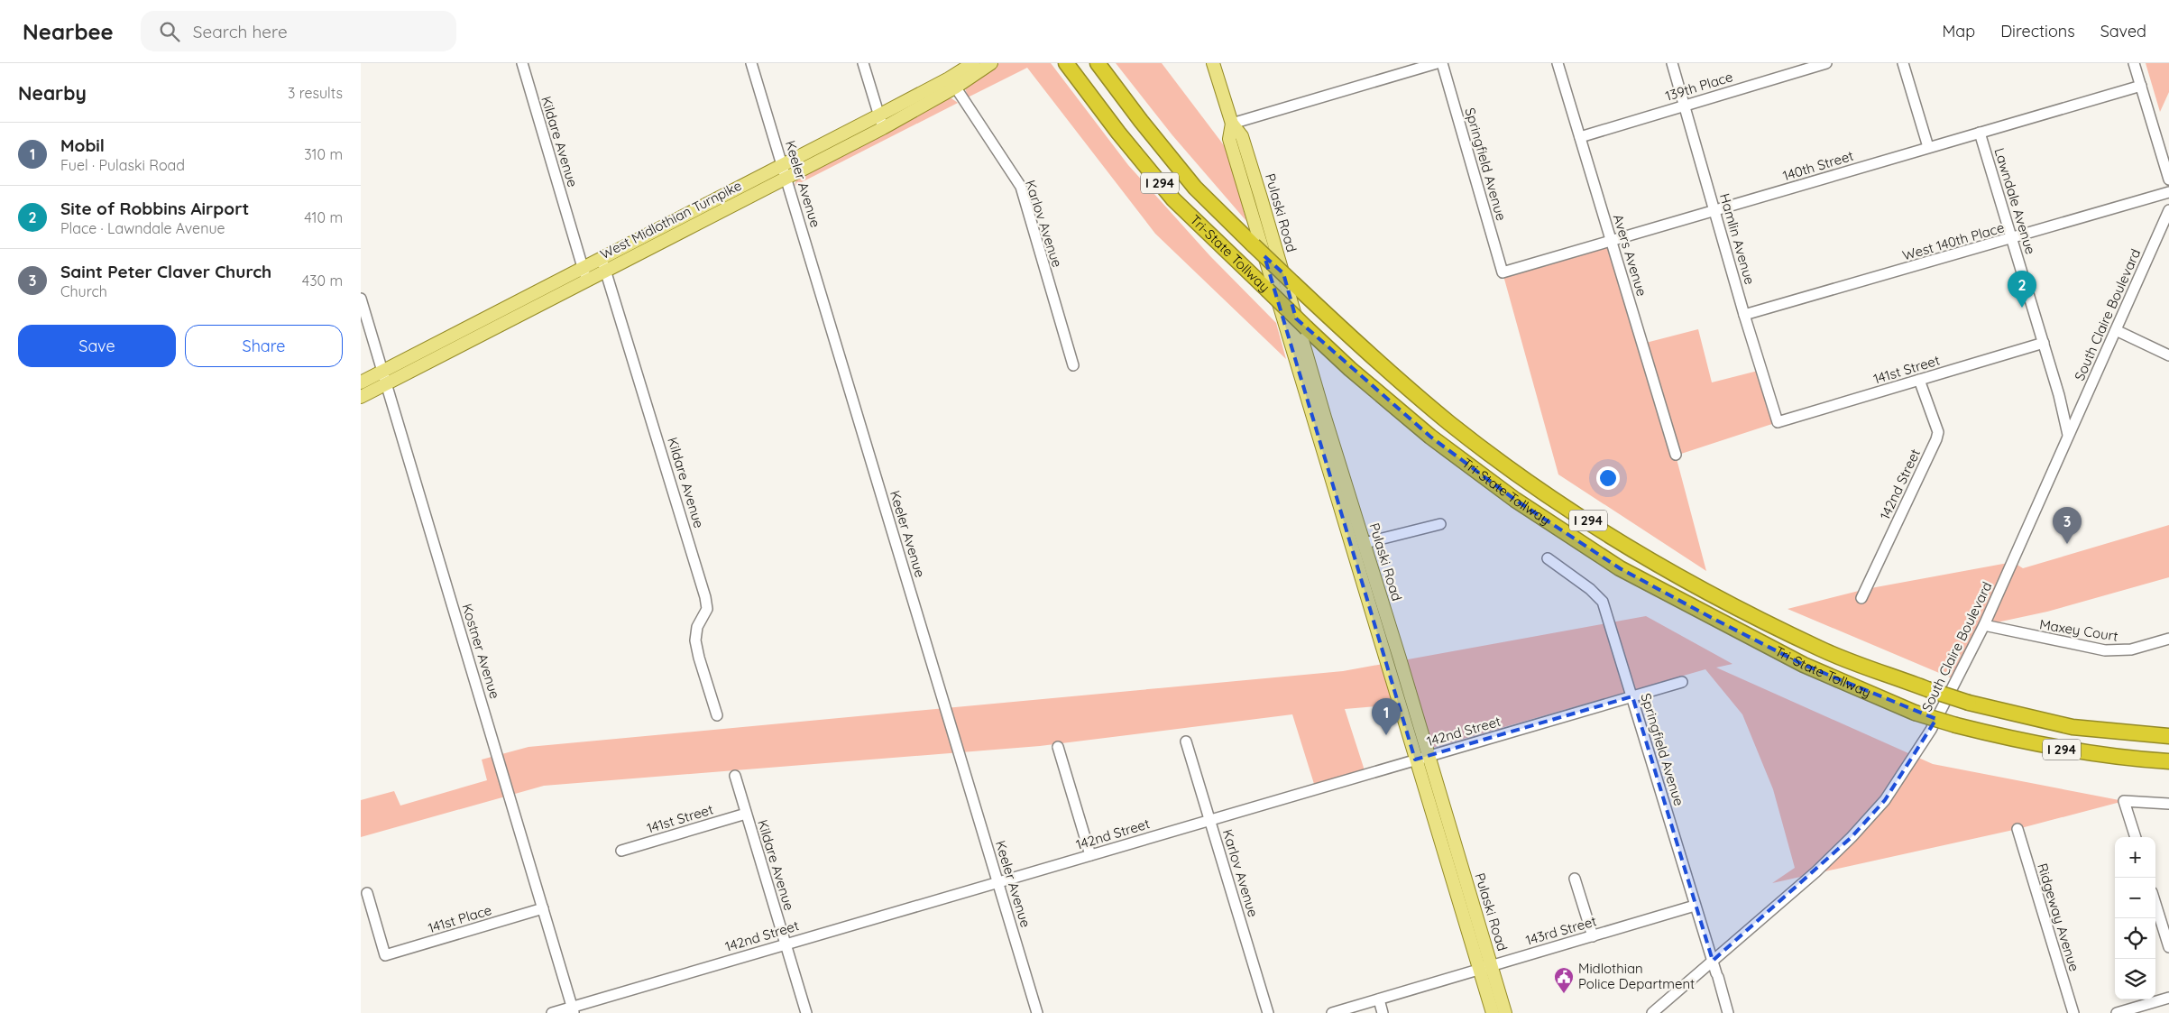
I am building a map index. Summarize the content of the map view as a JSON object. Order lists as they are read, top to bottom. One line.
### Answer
{"streets":{"highway":["I 294","Tri-State Tollway"],"main road":["Pulaski Road","West Midlothian Turnpike"],"street":["139th Place","Kildare Avenue","Springfield Avenue","140th Street","Keeler Avenue","Lawndale Avenue","Karlov Avenue","Hamlin Avenue","West 140th Place","Avers Avenue","South Claire Boulevard","141st Street","142nd Street","Maxey Court","Kostner Avenue","Ridgeway Avenue","141st Place","143rd Street"]},"crossings":[["139th Place","Hamlin Avenue"],["139th Place","Avers Avenue"],["Kildare Avenue","West Midlothian Turnpike"],["Kildare Avenue","141st Street"],["Kildare Avenue","142nd Street"],["Springfield Avenue","140th Street"],["Springfield Avenue","South Claire Boulevard"],["Springfield Avenue","142nd Street"],["Springfield Avenue","143rd Street"],["140th Street","Lawndale Avenue"],["140th Street","Hamlin Avenue"],["140th Street","Avers Avenue"],["Keeler Avenue","West Midlothian Turnpike"],["Keeler Avenue","142nd Street"],["Lawndale Avenue","West 140th Place"],["Lawndale Avenue","South Claire Boulevard"],["Lawndale Avenue","141st Street"],["Pulaski Road","142nd Street"],["Pulaski Road","143rd Street"],["West Midlothian Turnpike","Karlov Avenue"],["West Midlothian Turnpike","Kostner Avenue"],["Karlov Avenue","142nd Street"],["Hamlin Avenue","West 140th Place"],["Hamlin Avenue","141st Street"],["South Claire Boulevard","Maxey Court"],["141st Street","142nd Street"],["142nd Street","Kostner Avenue"],["Kostner Avenue","141st Place"]],"places":{"public building":["Midlothian Police Department"]},"page":{"header":"Nearbee","search":"Search here","nav":["Map","Directions","Saved"],"heading":["Nearby","3 results"],"list":[{"mark":"1","name":"Mobil","note":"Fuel · Pulaski Road","value":"310 m"},{"mark":"2","name":"Site of Robbins Airport","note":"Place · Lawndale Avenue","value":"410 m"},{"mark":"3","name":"Saint Peter Claver Church","note":"Church","value":"430 m"}],"pins":["2","3","1"],"buttons":["Save","Share"],"map_buttons":["+","−"]}}
